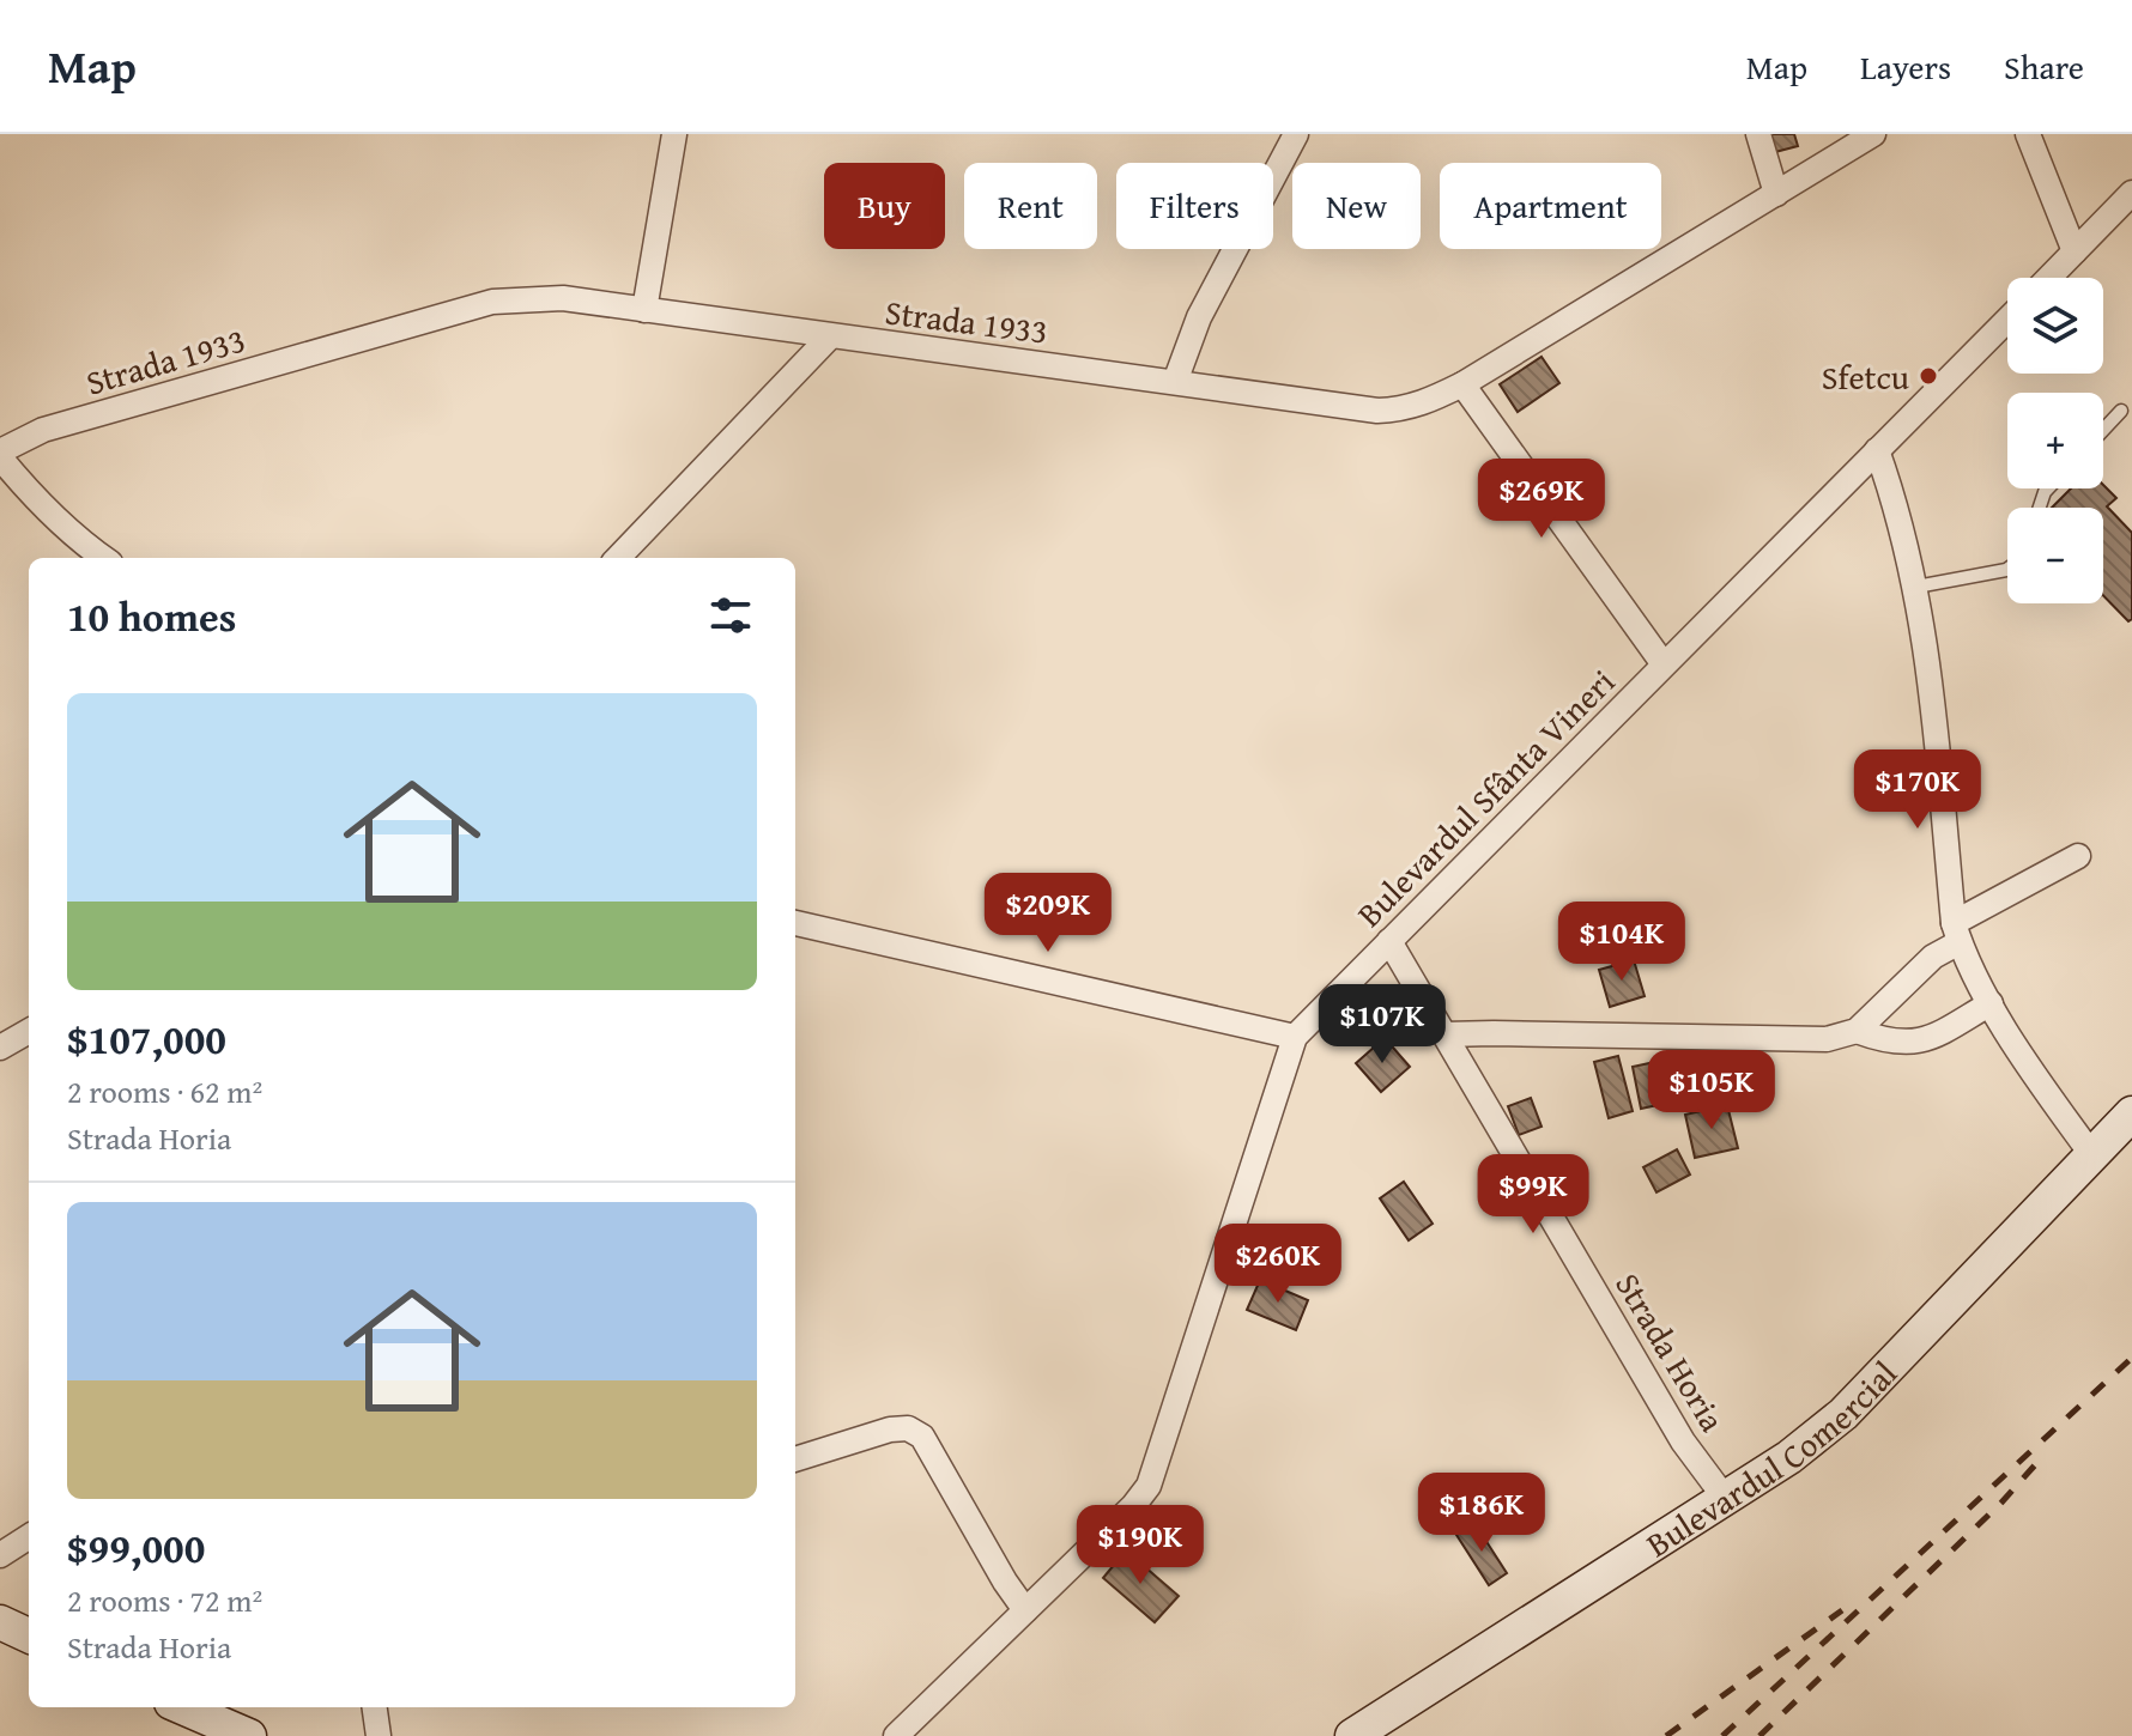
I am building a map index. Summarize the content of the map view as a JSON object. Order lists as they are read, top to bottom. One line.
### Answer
{"streets":{"main road":["Bulevardul Comercial"],"street":["Strada 1933","Bulevardul Sfânta Vineri","Strada Horia"]},"crossings":[["Bulevardul Sfânta Vineri","Strada Horia"],["Strada Horia","Bulevardul Comercial"]],"places":["Sfetcu"],"page":{"header":"Map","nav":["Map","Layers","Share"],"chip":["Buy","Rent","Filters","New","Apartment"],"map_buttons":["+","−"],"price":["$269K","$170K","$209K","$104K","$107K","$105K","$99K","$260K","$186K","$190K"],"heading":"10 homes","list":[{"name":"$107,000","note":"2 rooms · 62 m² · Strada Horia"},{"name":"$99,000","note":"2 rooms · 72 m² · Strada Horia"}]}}
